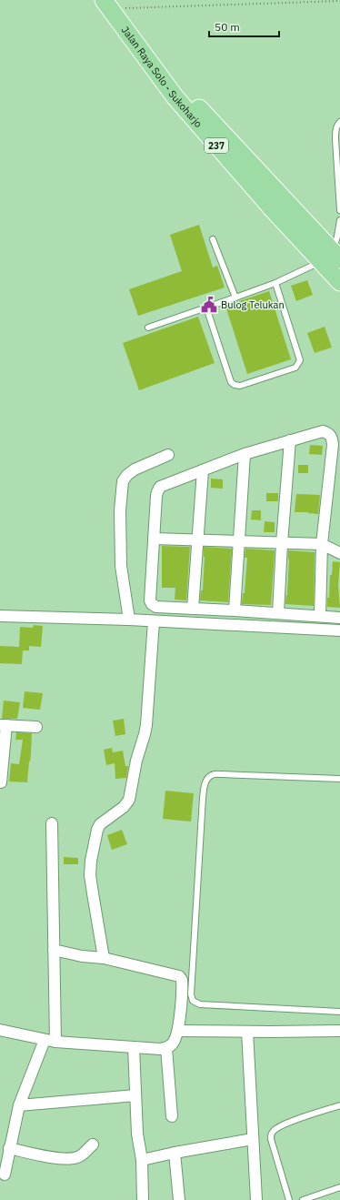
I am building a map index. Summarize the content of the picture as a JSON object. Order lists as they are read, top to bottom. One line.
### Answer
{"streets":{"main road":["Jalan Raya Solo - Sukoharjo","237"]},"places":{"public building":["Bulog Telukan"]},"scale_bar":"50 m"}
